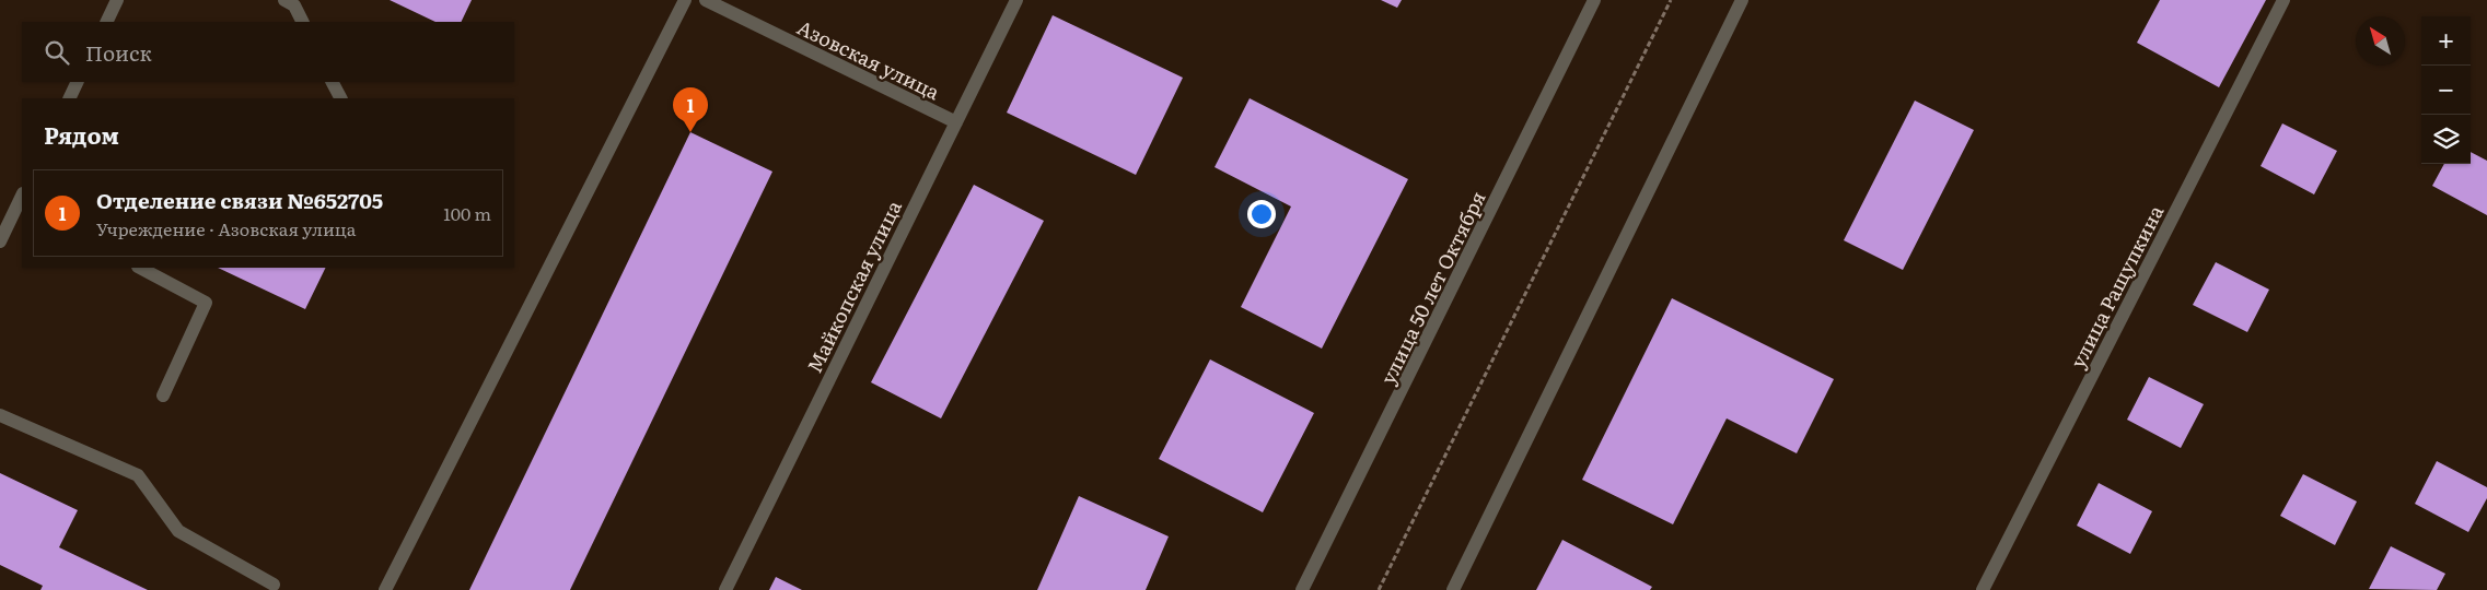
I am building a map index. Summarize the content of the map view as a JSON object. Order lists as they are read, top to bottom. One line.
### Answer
{"streets":{"street":["Азовская улица","Майкопская улица","улица Ращупкина","улица 50 лет Октября"]},"crossings":[["Азовская улица","Майкопская улица"]],"north":"top left","page":{"map_buttons":["+","−"],"search":"Поиск","pins":"1","heading":"Рядом","list":[{"mark":"1","name":"Отделение связи №652705","note":"Учреждение · Азовская улица","value":"100 m"}]}}
